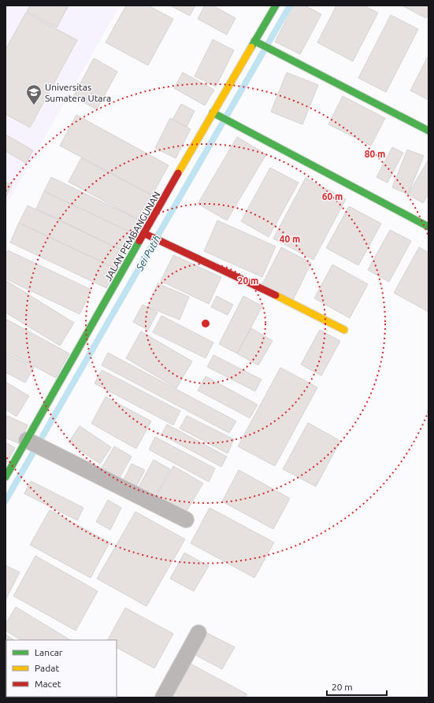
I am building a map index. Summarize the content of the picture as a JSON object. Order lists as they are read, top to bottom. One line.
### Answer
{"streets":{"street":["JALAN PEMBANGUNAN"]},"water":["Sei Putih"],"places":{"school or university":["Universitas Sumatera Utara"]},"legend":["Lancar","Padat","Macet"],"scale_bar":"20 m","rings":["80 m","60 m","40 m","20 m"]}
